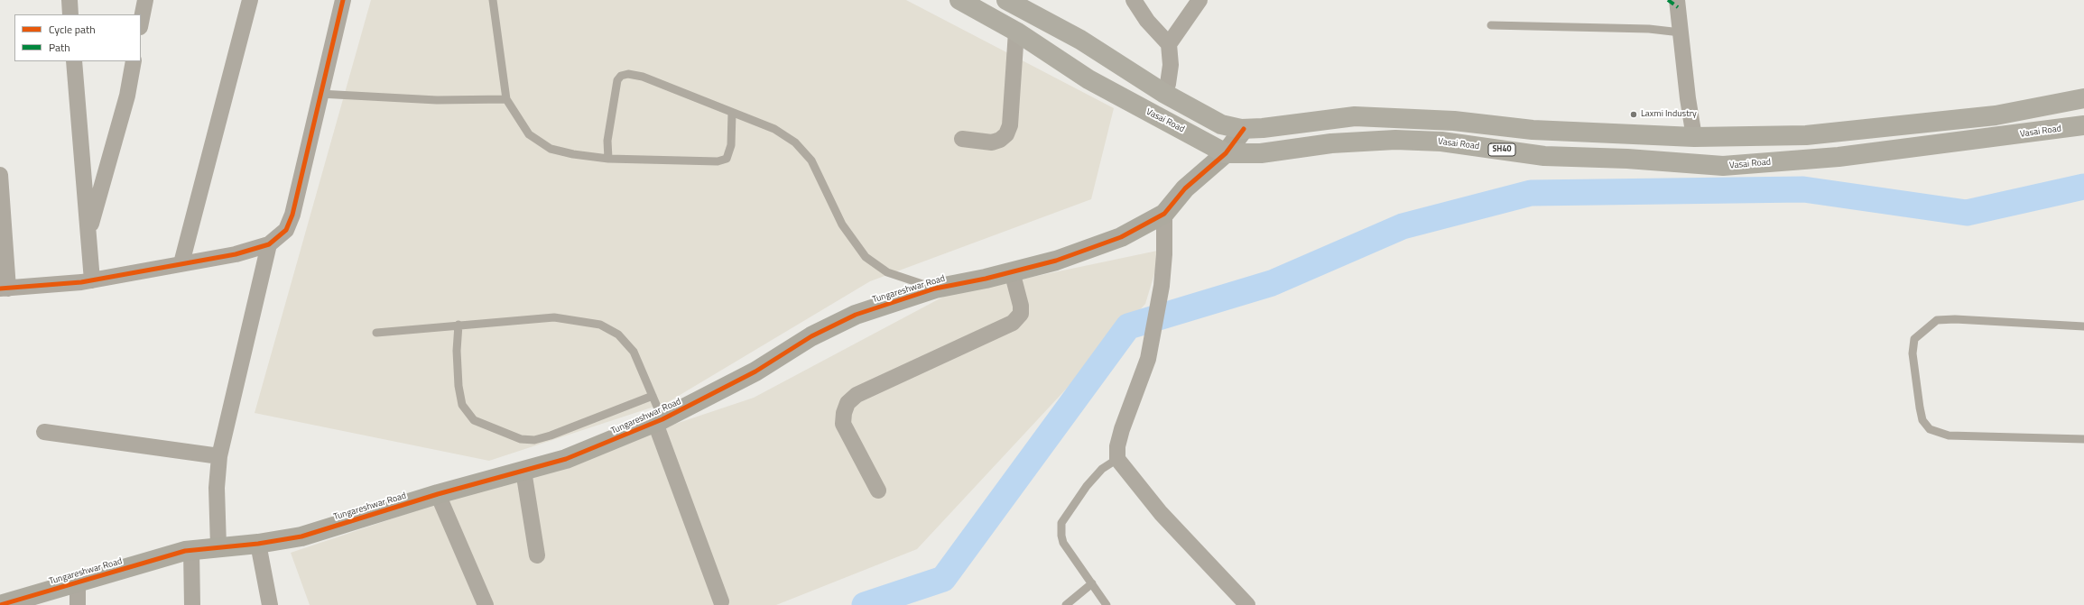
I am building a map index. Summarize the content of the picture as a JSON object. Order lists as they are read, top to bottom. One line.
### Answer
{"streets":{"main road":["Vasai Road","SH40"],"street":["Tungareshwar Road"]},"crossings":[["Vasai Road","Tungareshwar Road"]],"places":["Laxmi Industry"],"legend":["Cycle path","Path"]}
